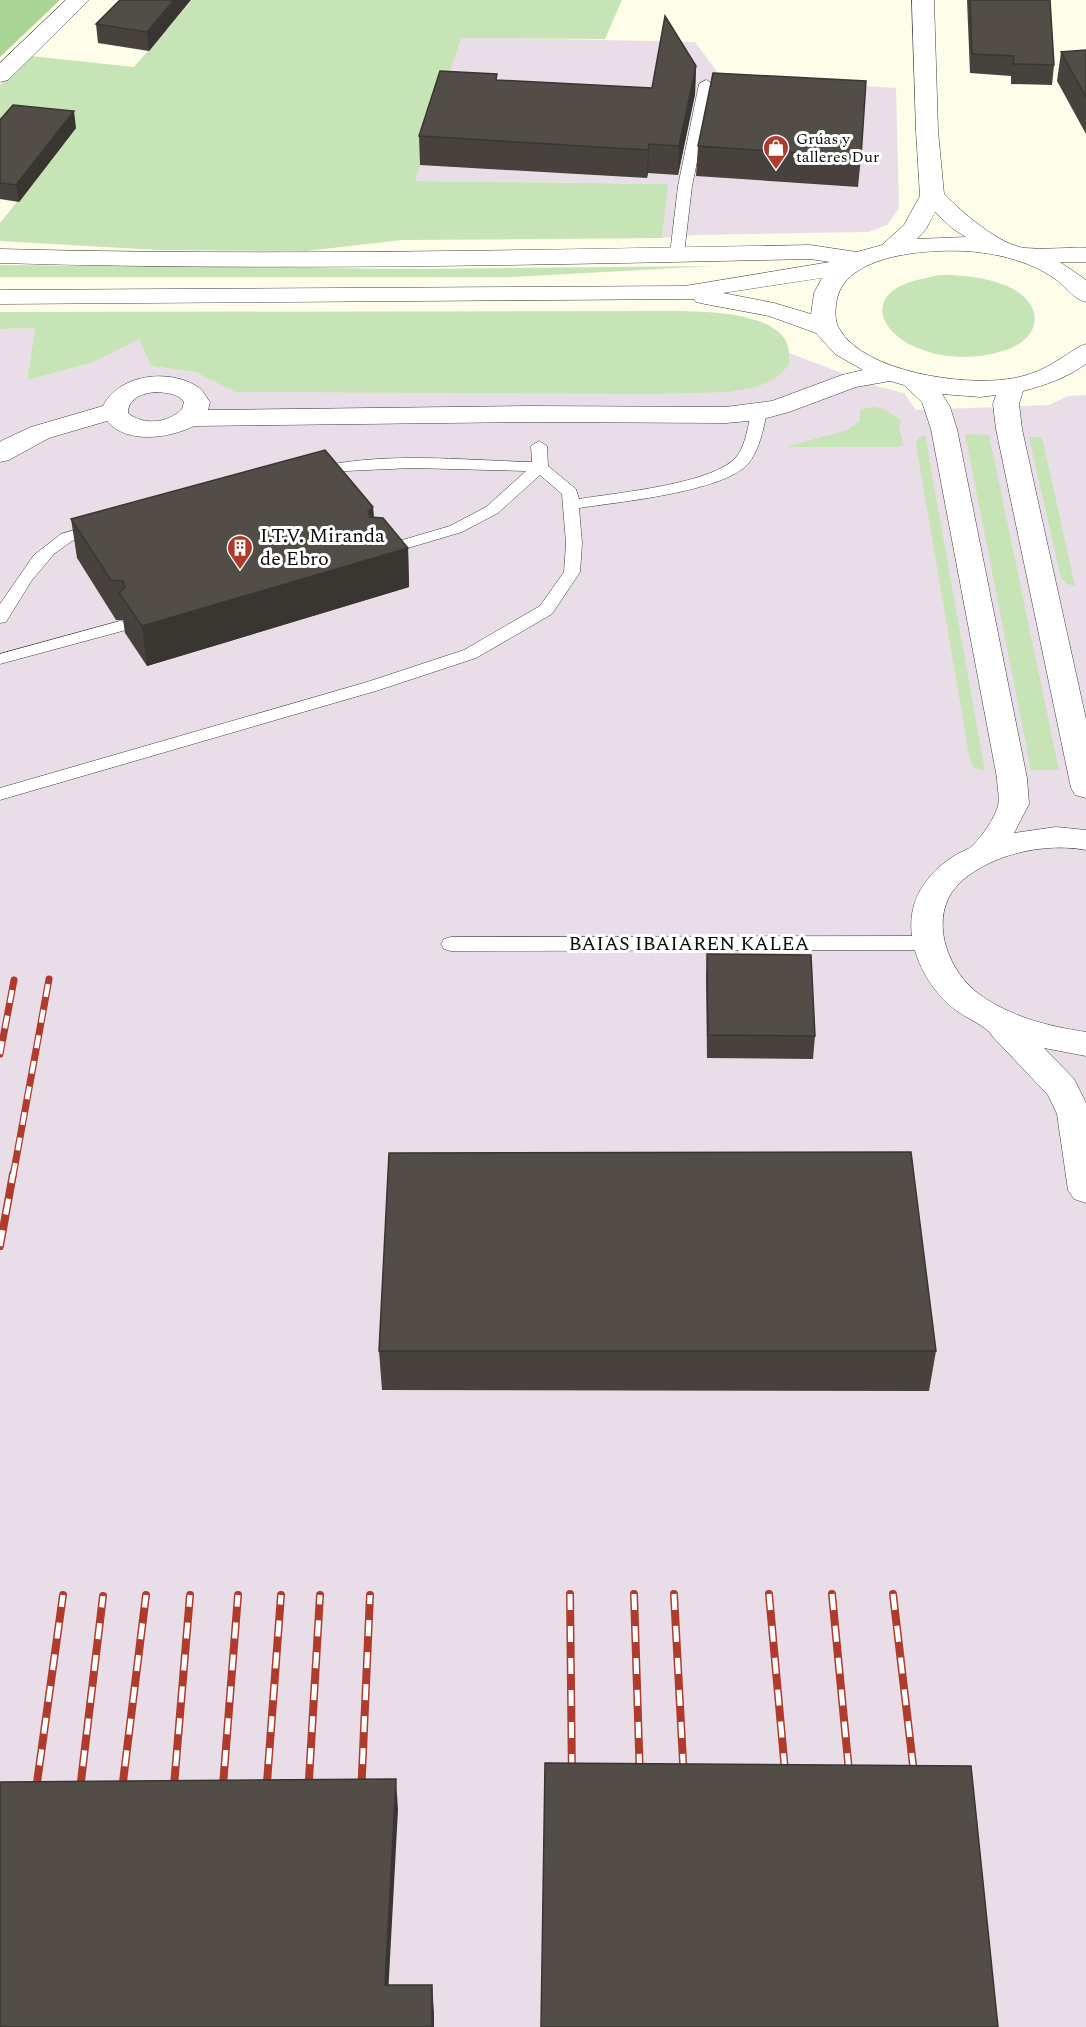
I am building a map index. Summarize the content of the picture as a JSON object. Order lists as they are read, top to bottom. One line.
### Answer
{"streets":{"lane":["BAIAS IBAIAREN KALEA"]},"places":{"shop":["Grúas y talleres Dur"],"building":["I.T.V. Miranda de Ebro"]}}
